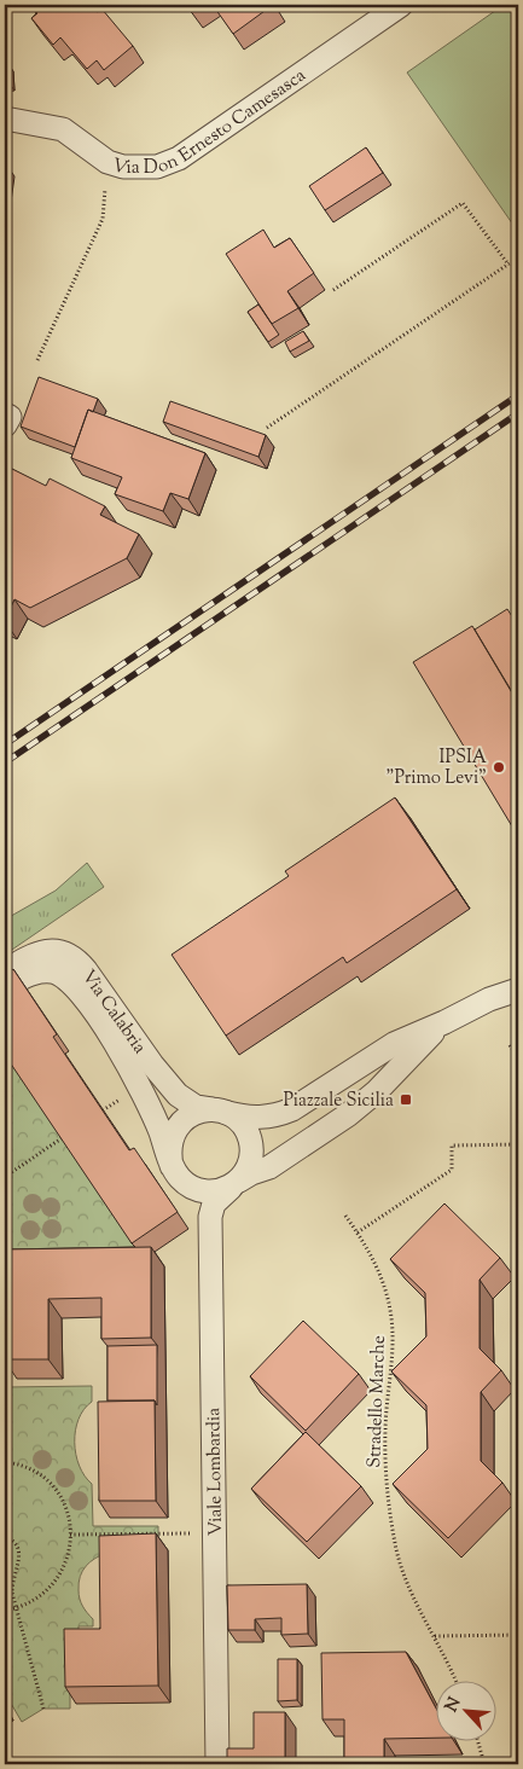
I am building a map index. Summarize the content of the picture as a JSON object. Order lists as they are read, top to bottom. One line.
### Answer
{"streets":{"street":["Via Don Ernesto Camesasca","Via Calabria","Viale Lombardia"],"path":["Stradello Marche"]},"crossings":[["Via Calabria","Viale Lombardia"]],"places":{"other":["IPSIA \"Primo Levi\""],"transit":["Piazzale Sicilia"]},"north":"top left"}
